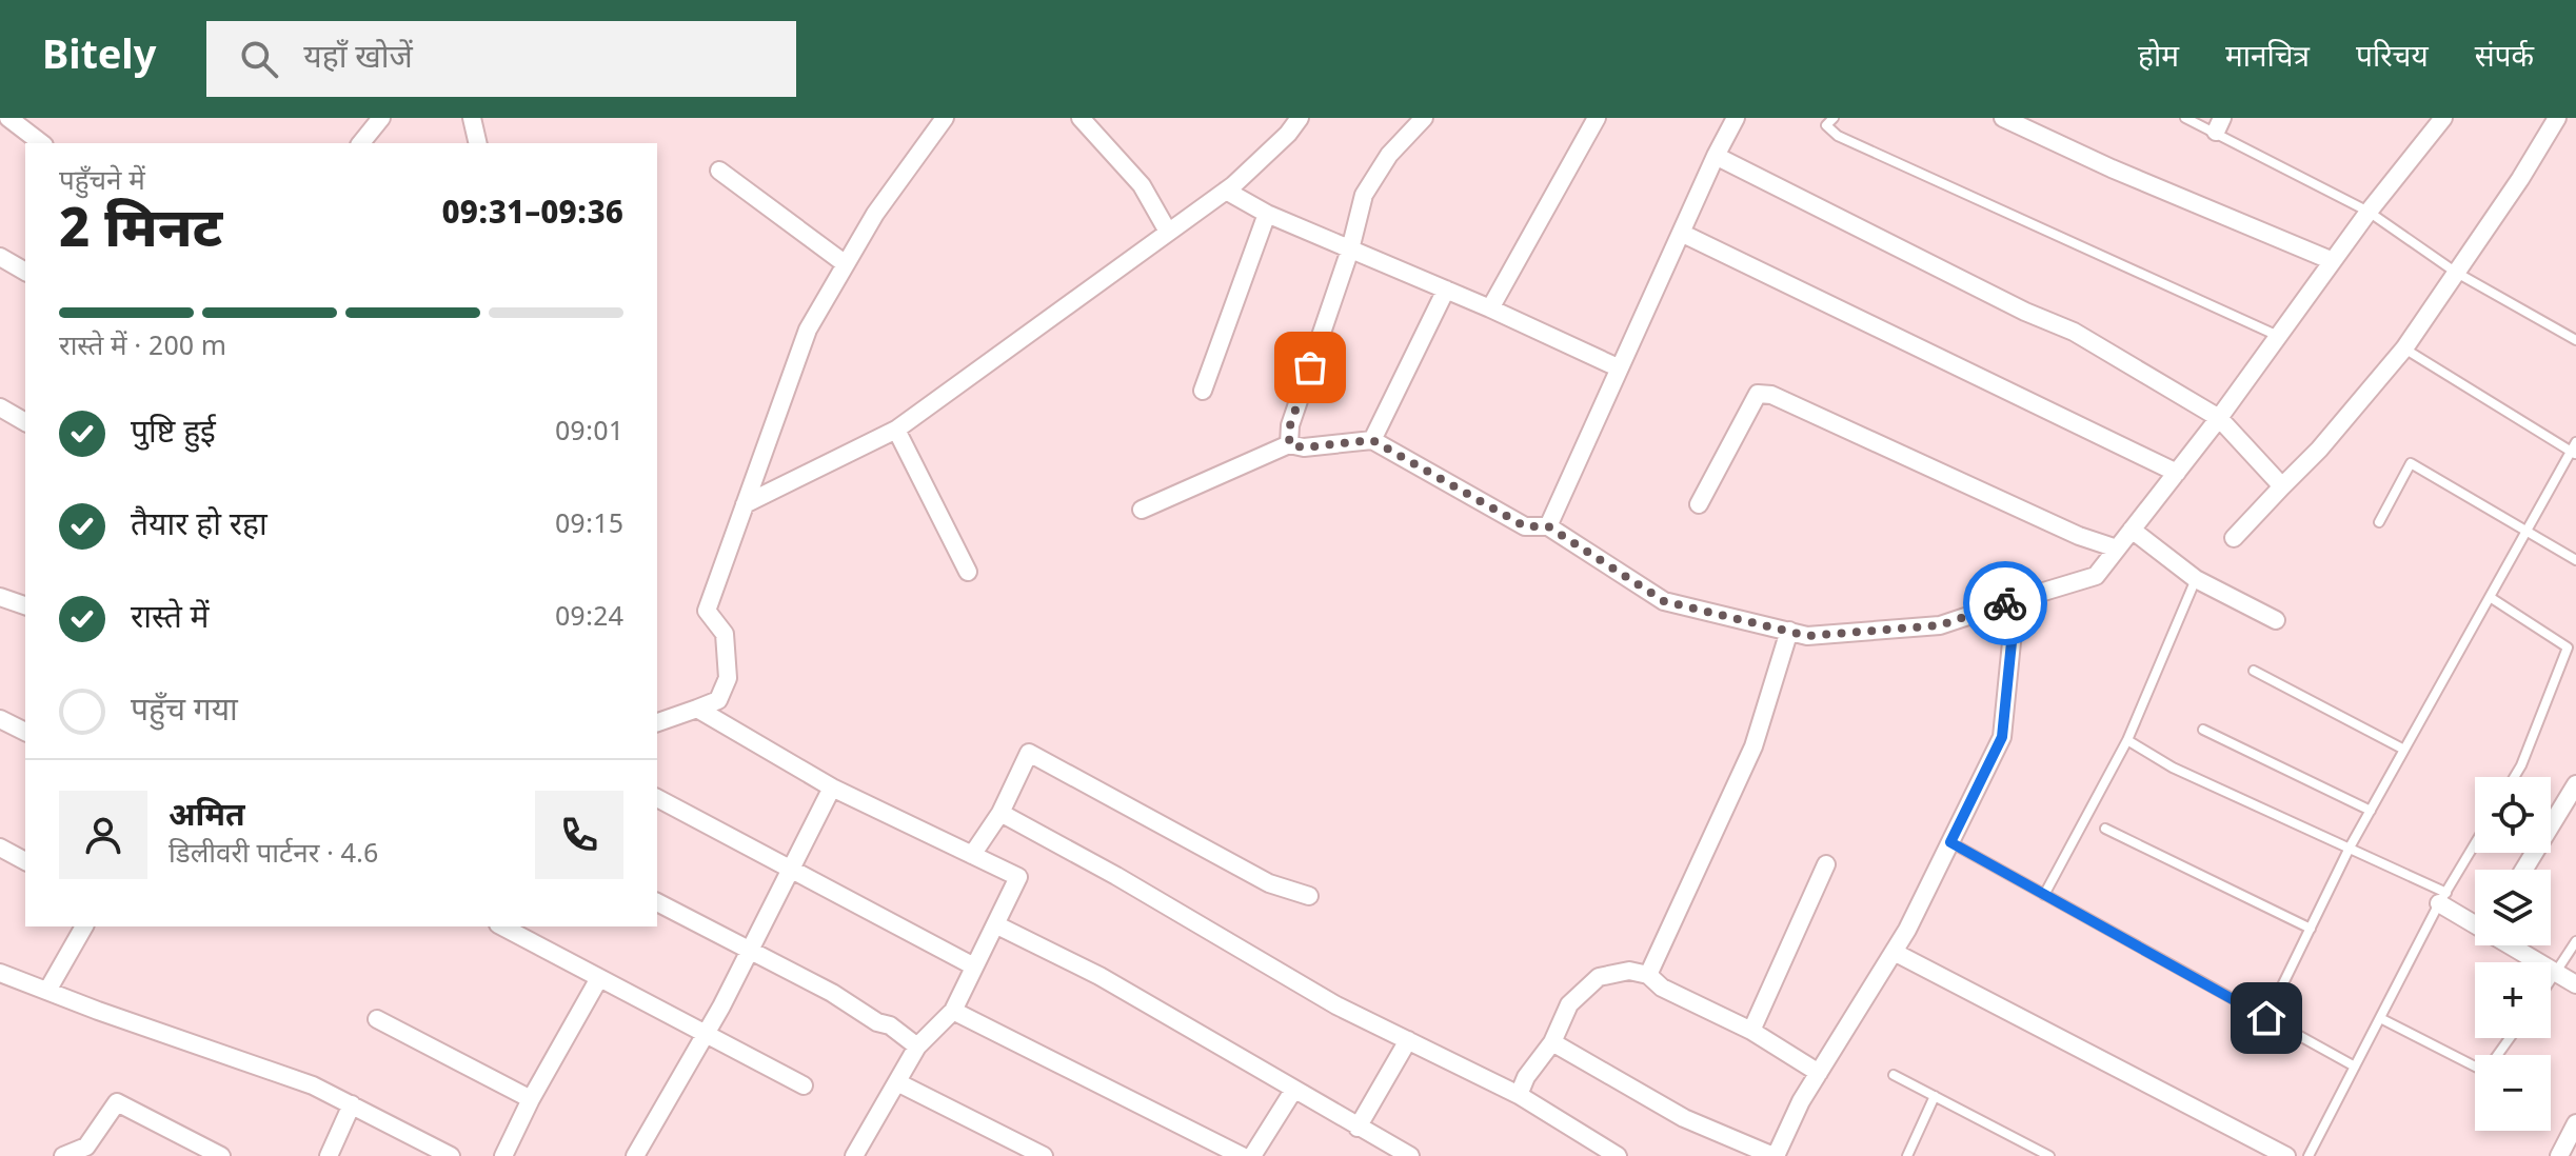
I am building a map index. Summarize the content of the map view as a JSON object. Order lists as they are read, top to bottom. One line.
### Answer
{"page":{"header":"Bitely","search":"यहाँ खोजें","nav":["होम","मानचित्र","परिचय","संपर्क"],"heading":["2 मिनट","पहुँचने में","09:31–09:36"],"panel":["अमित","डिलीवरी पार्टनर · 4.6"],"bar":"रास्ते में · 200 m","list":[["पुष्टि हुई","09:01"],["तैयार हो रहा","09:15"],["रास्ते में","09:24"],"पहुँच गया"],"map_buttons":["+","−"]}}
